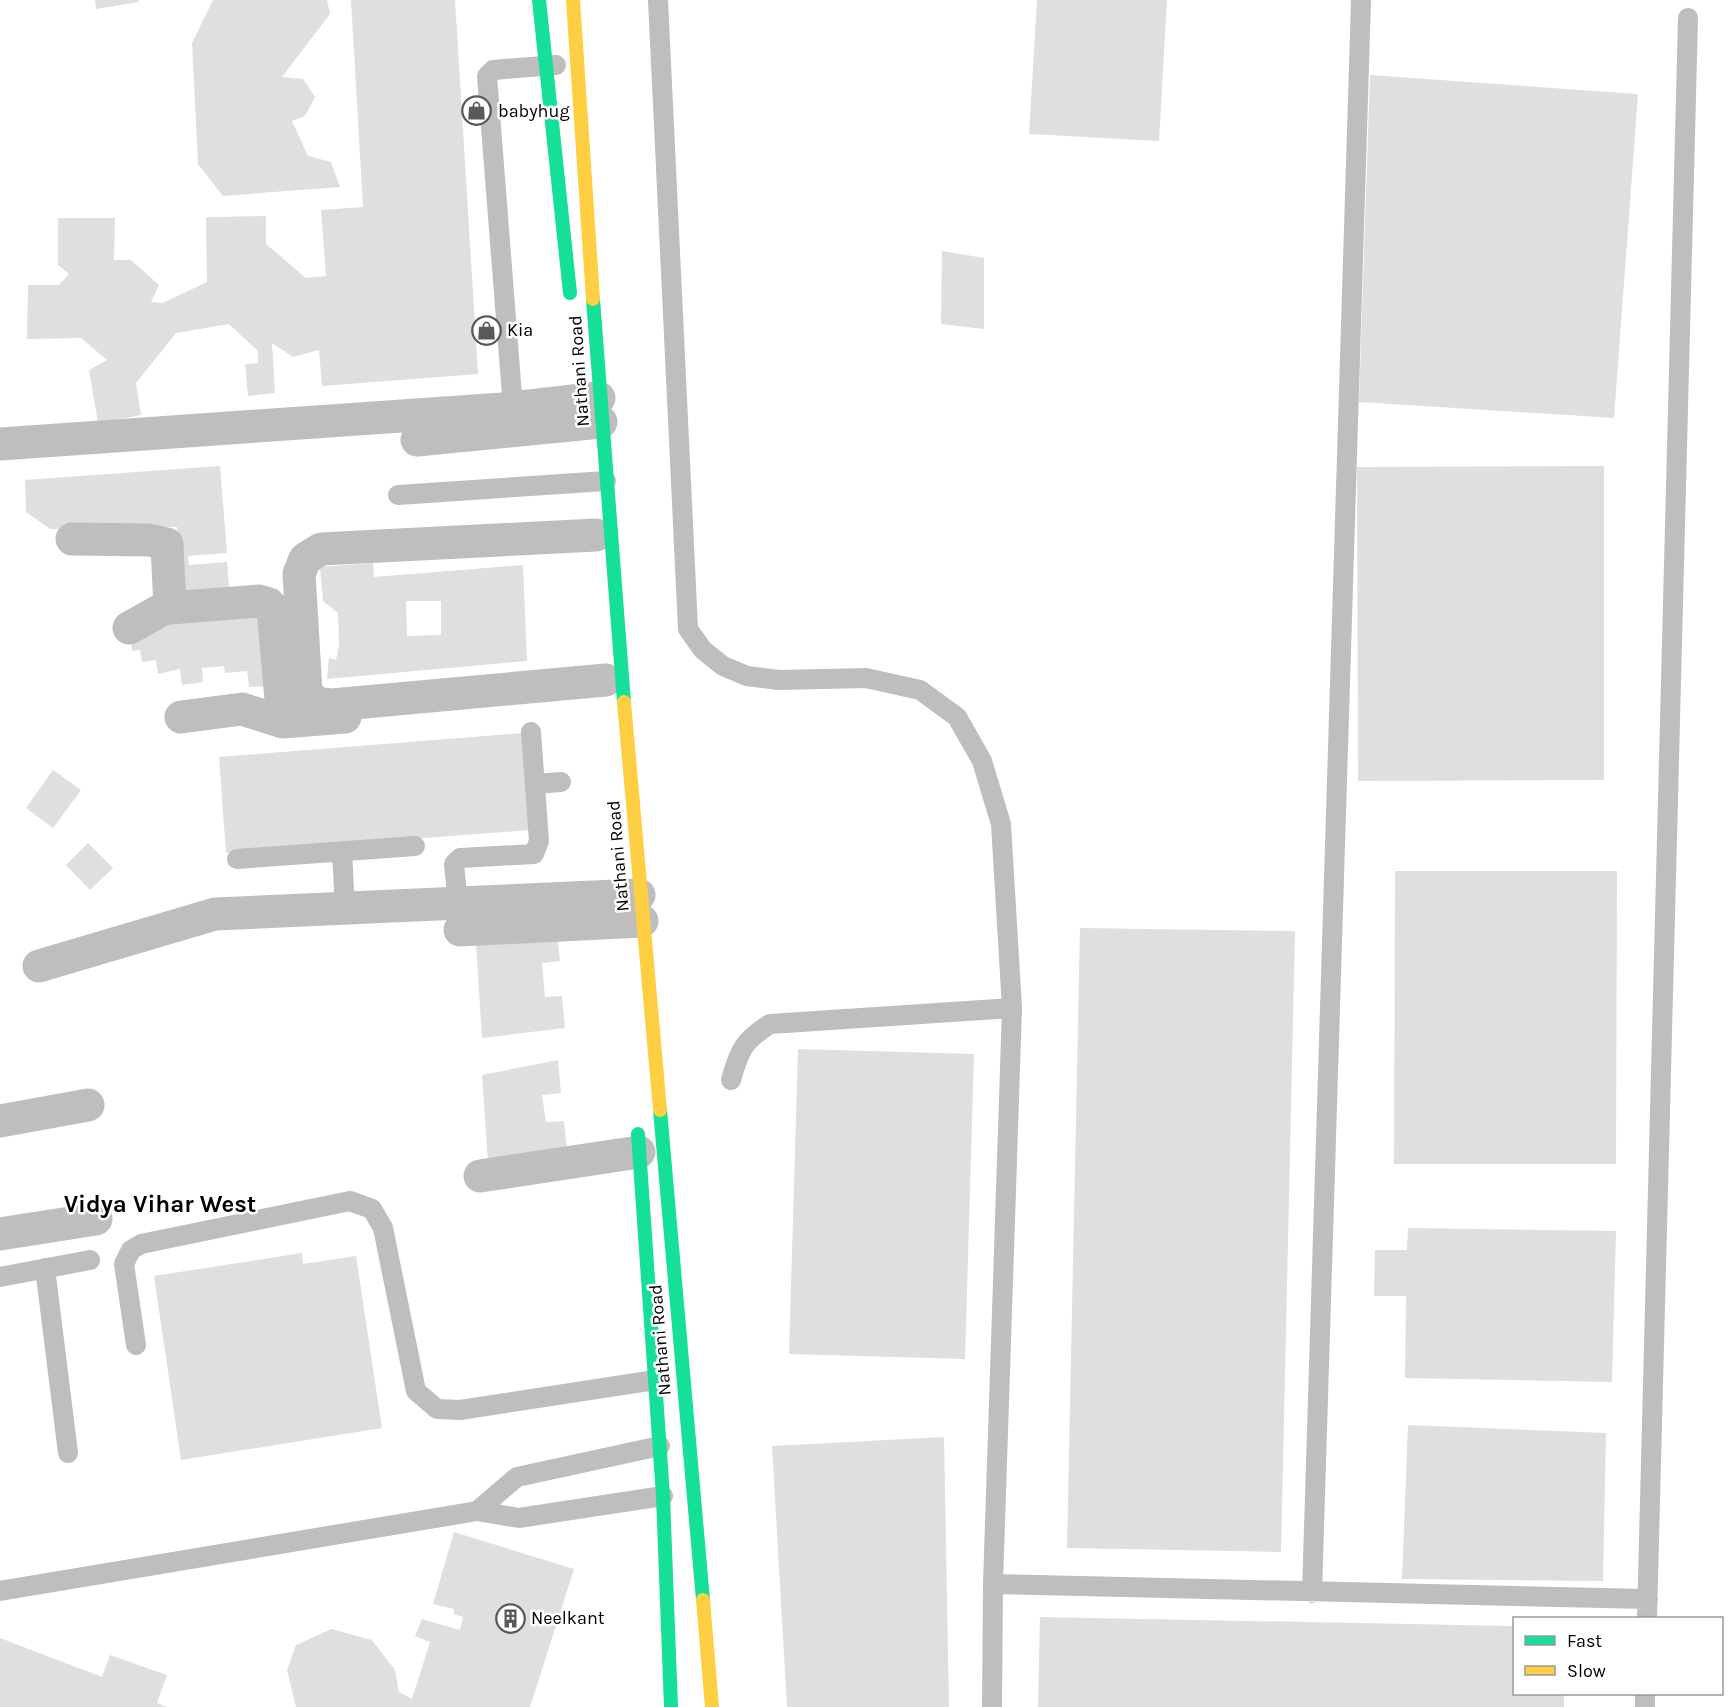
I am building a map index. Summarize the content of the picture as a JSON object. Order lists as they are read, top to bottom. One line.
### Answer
{"streets":{"street":["Nathani Road"]},"districts":["Vidya Vihar West"],"places":{"shop":["babyhug","Kia"],"building":["Neelkant"]},"legend":["Fast","Slow"]}
